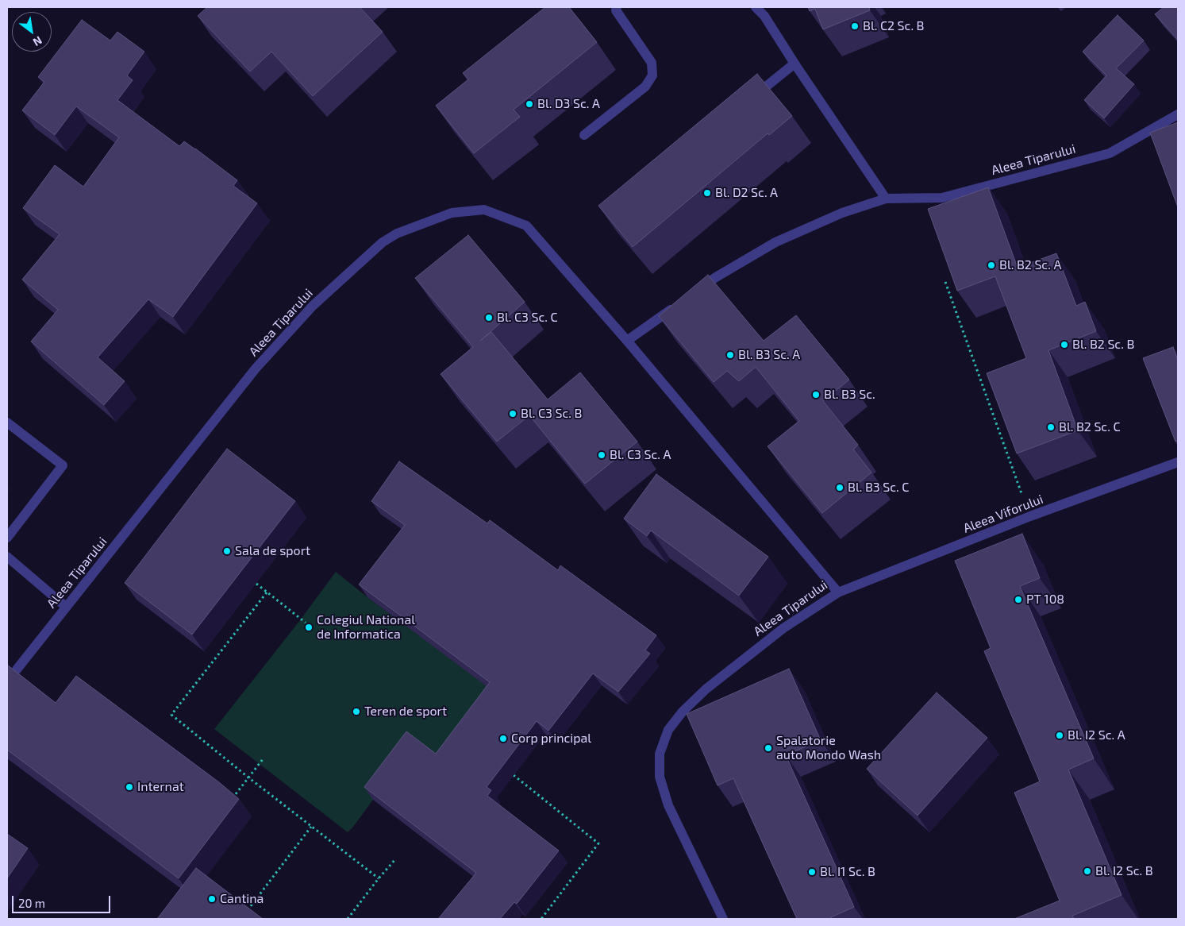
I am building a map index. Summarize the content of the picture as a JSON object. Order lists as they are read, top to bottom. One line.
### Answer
{"streets":{"street":["Aleea Tiparului","Aleea Viforului"]},"crossings":[["Aleea Tiparului","Aleea Viforului"]],"places":["Bl. C2 Sc. B","Bl. D3 Sc. A","Bl. D2 Sc. A","Bl. B2 Sc. A","Bl. C3 Sc. C","Bl. B2 Sc. B","Bl. B3 Sc. A","Bl. B3 Sc.","Bl. C3 Sc. B","Bl. B2 Sc. C","Bl. C3 Sc. A","Bl. B3 Sc. C","Sala de sport","PT 108","Colegiul National de Informatica","Teren de sport","Bl. I2 Sc. A","Corp principal","Spalatorie auto Mondo Wash","Internat","Bl. I2 Sc. B","Bl. I1 Sc. B","Cantina"],"scale_bar":"20 m","north":"bottom right"}
